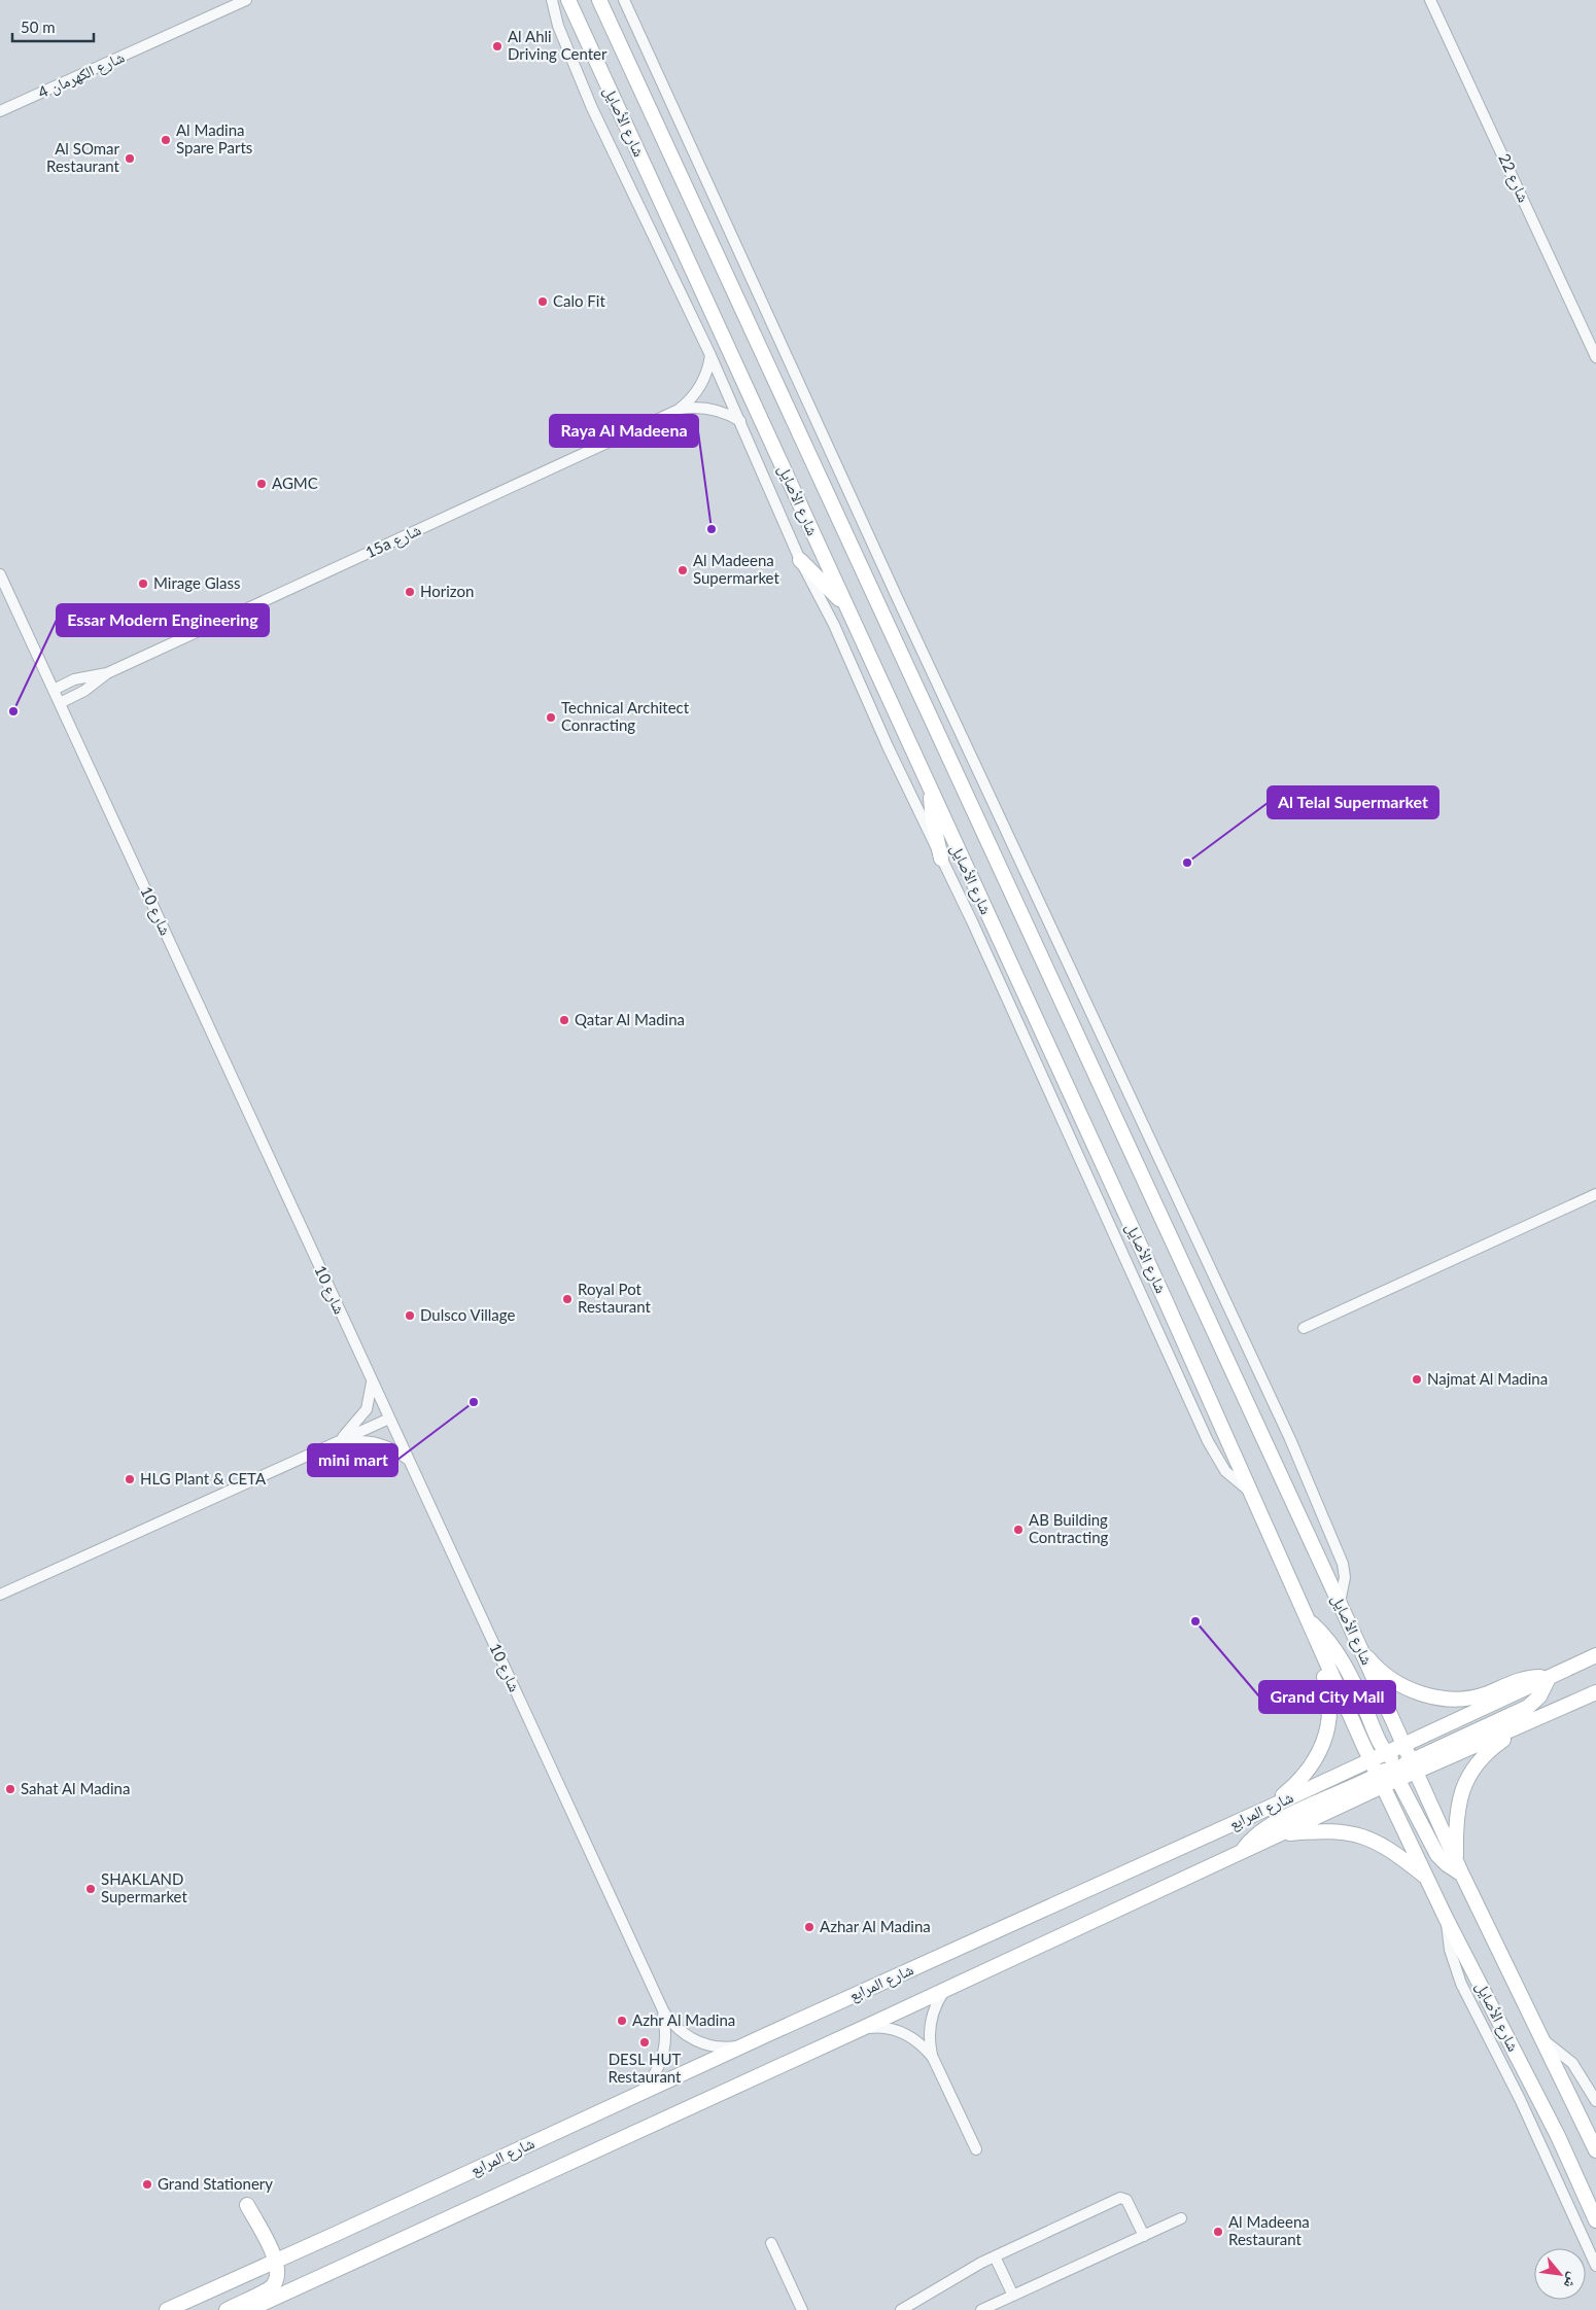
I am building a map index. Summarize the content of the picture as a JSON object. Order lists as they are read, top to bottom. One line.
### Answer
{"streets":{"main road":["شارع الأصايل","شارع المرابع"],"street":["شارع الكهرمان 4","شارع 22","15a شارع","شارع 10"]},"crossings":[["شارع الأصايل","شارع المرابع"],["15a شارع","شارع 10"],["شارع 10","شارع المرابع"]],"places":["Al Ahli Driving Center","Al Madina Spare Parts","Al SOmar Restaurant","Calo Fit","AGMC","Raya Al Madeena","Al Madeena Supermarket","Mirage Glass","Horizon","Essar Modern Engineering","Technical Architect Conracting","Al Telal Supermarket","Qatar Al Madina","Royal Pot Restaurant","Dulsco Village","Najmat Al Madina","mini mart","HLG Plant & CETA","AB Building Contracting","Grand City Mall","Sahat Al Madina","SHAKLAND Supermarket","Azhar Al Madina","Azhr Al Madina","DESL HUT Restaurant","Grand Stationery","Al Madeena Restaurant"],"scale_bar":"50 m","north":"bottom right"}
